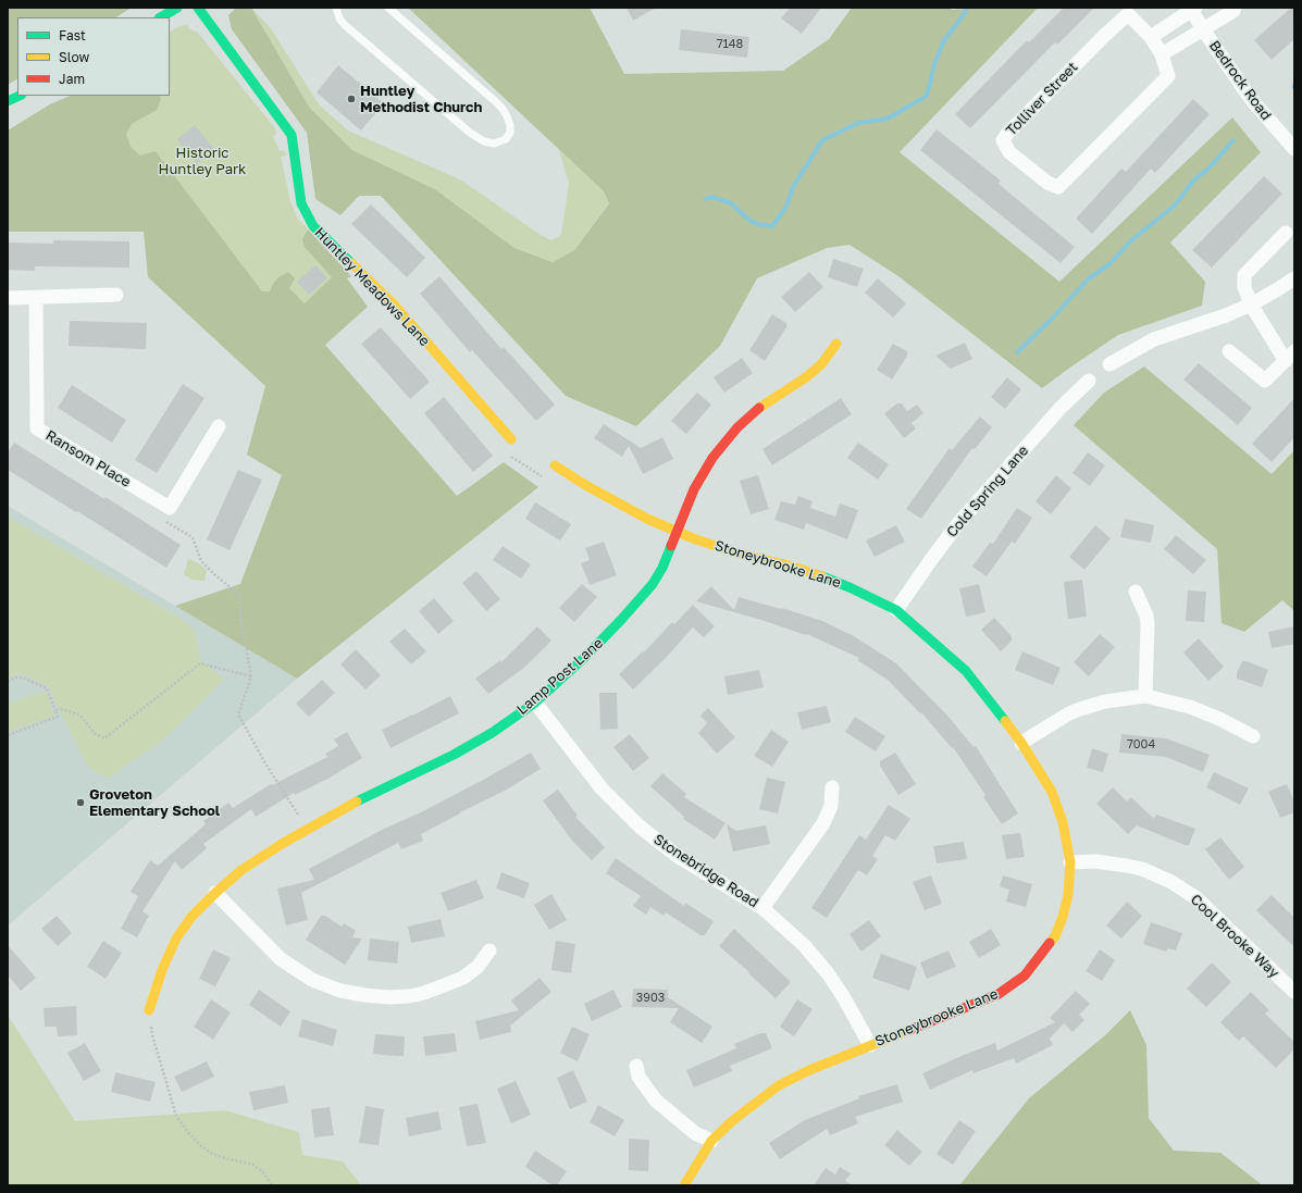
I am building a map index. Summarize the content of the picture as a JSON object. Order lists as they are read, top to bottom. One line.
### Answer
{"streets":{"street":["Bedrock Road","Tolliver Street","Huntley Meadows Lane","Ransom Place","Cold Spring Lane","Stoneybrooke Lane","Lamp Post Lane","Stonebridge Road","Cool Brooke Way"]},"crossings":[["Cold Spring Lane","Stoneybrooke Lane"],["Stoneybrooke Lane","Lamp Post Lane"],["Stoneybrooke Lane","Stonebridge Road"],["Stoneybrooke Lane","Cool Brooke Way"],["Lamp Post Lane","Stonebridge Road"]],"parks":["Historic Huntley Park"],"places":["Huntley Methodist Church","Groveton Elementary School"],"house_numbers":["7148","7004","3903"],"legend":["Fast","Slow","Jam"]}
